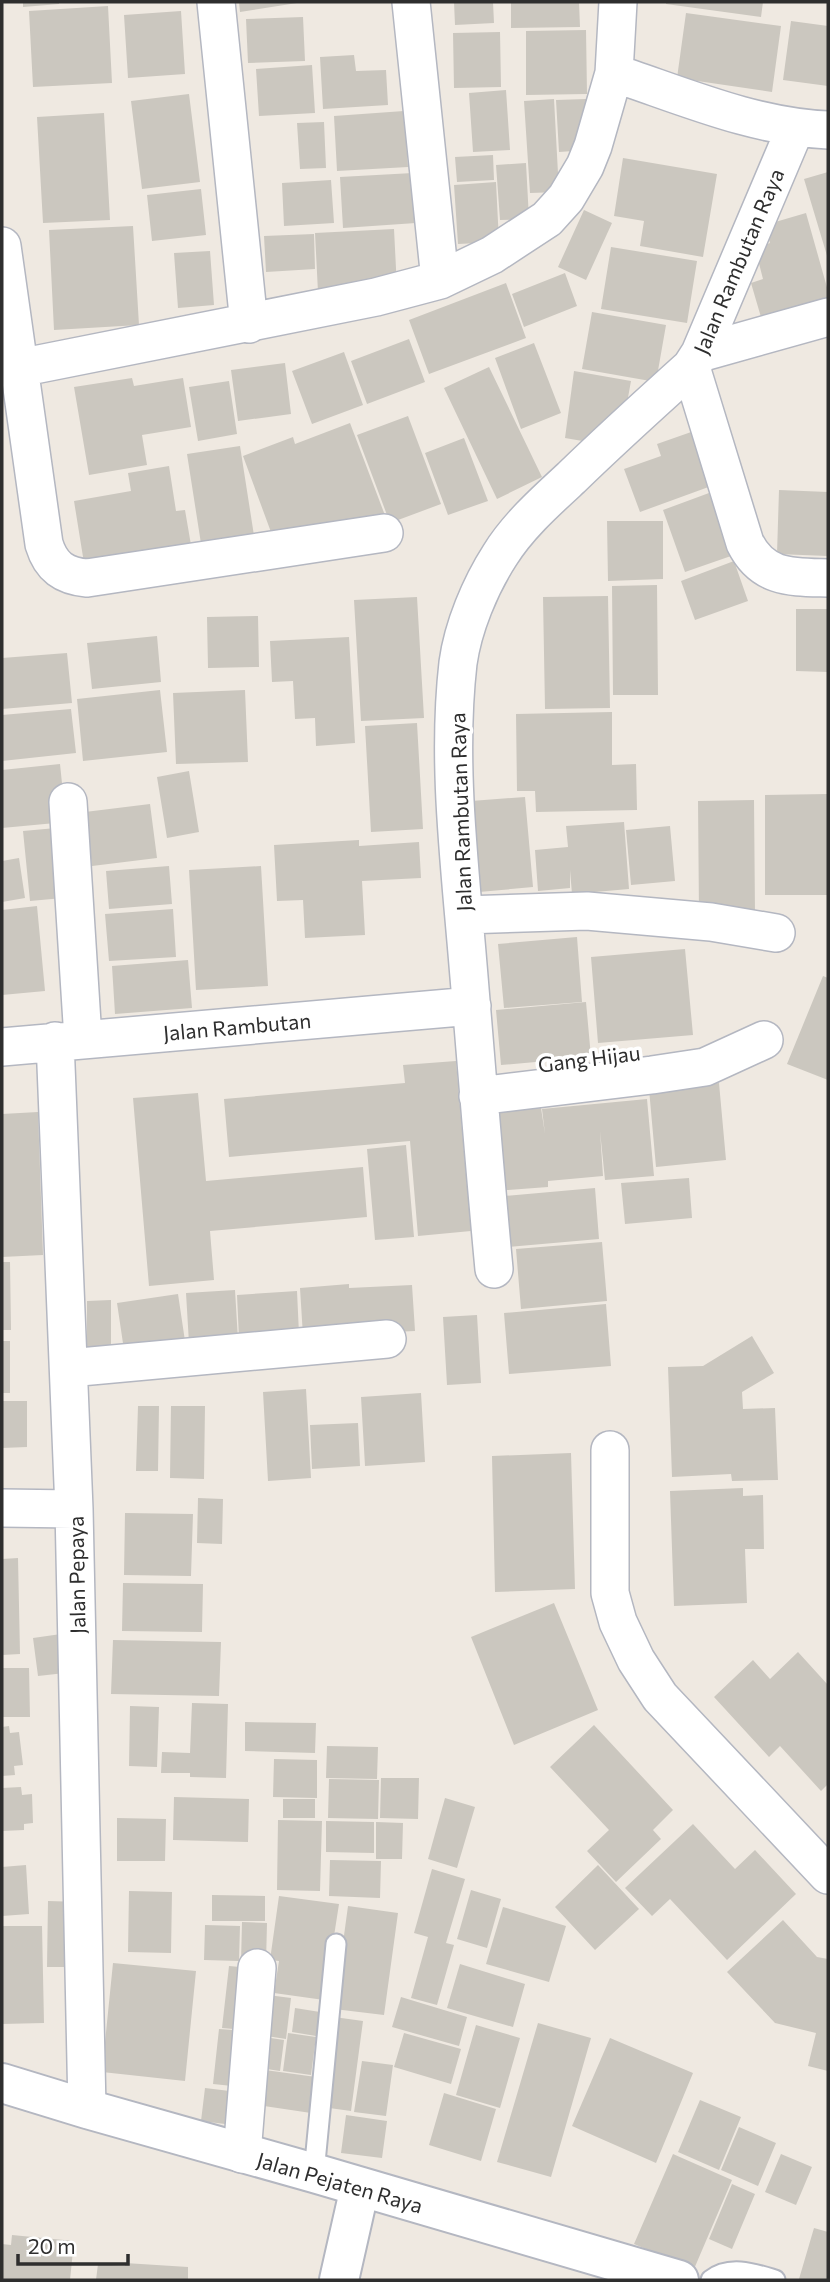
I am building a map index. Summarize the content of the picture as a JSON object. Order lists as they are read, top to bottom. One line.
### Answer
{"streets":{"street":["Jalan Rambutan Raya","Jalan Rambutan","Gang Hijau","Jalan Pepaya","Jalan Pejaten Raya"]},"crossings":[["Jalan Rambutan Raya","Jalan Rambutan"],["Jalan Rambutan Raya","Gang Hijau"],["Jalan Rambutan","Jalan Pepaya"],["Jalan Pepaya","Jalan Pejaten Raya"]],"scale_bar":"20 m"}
